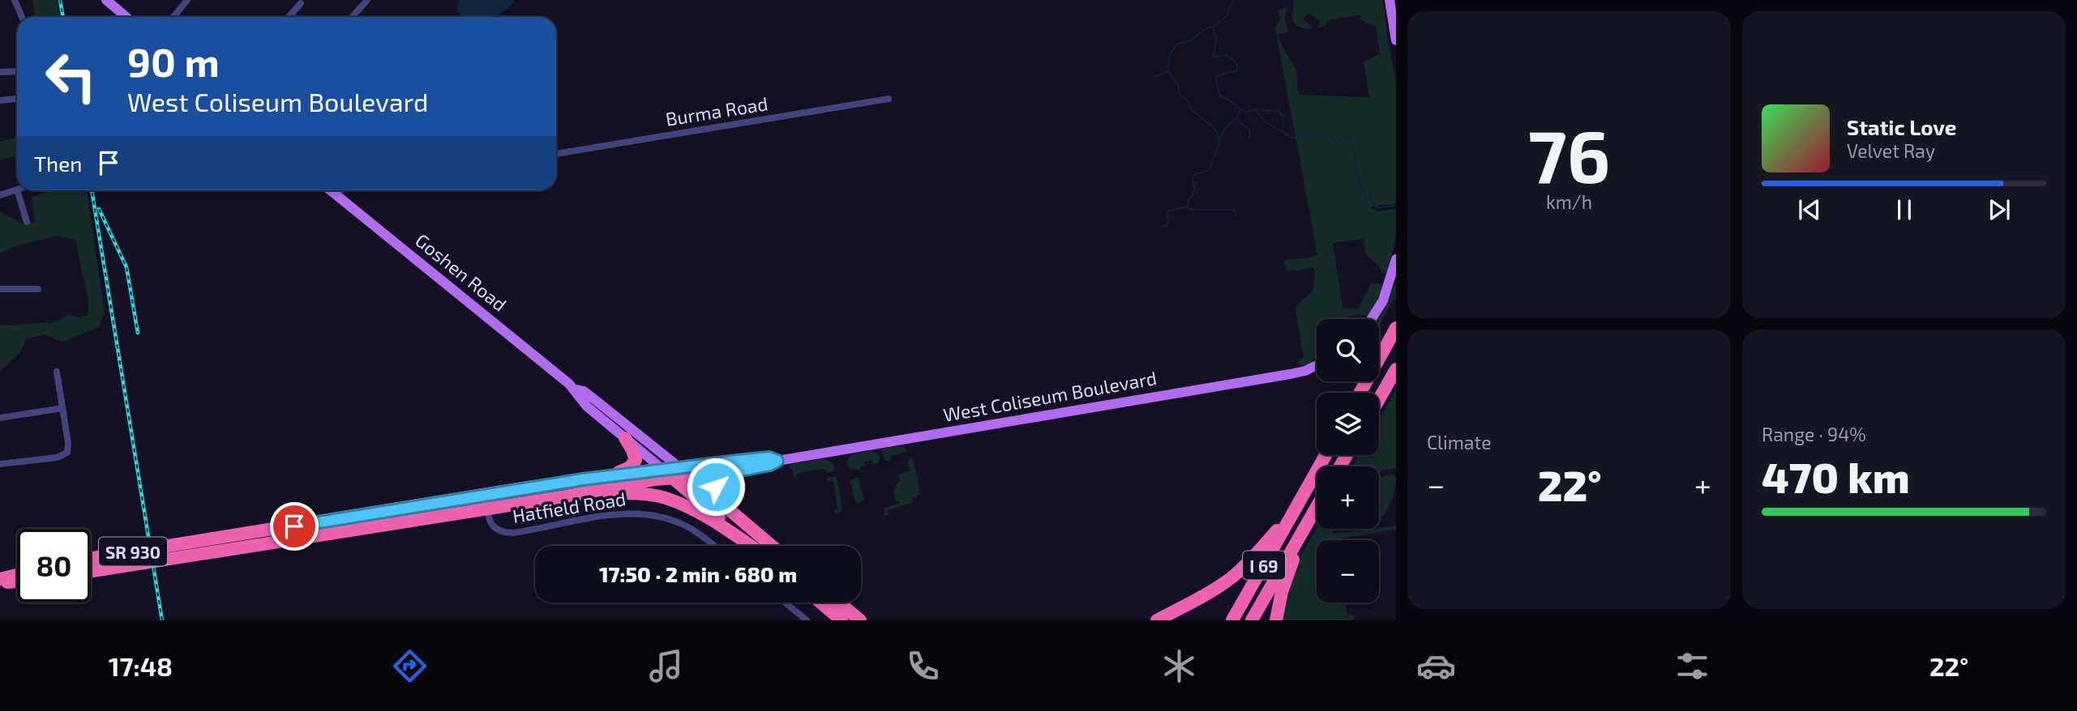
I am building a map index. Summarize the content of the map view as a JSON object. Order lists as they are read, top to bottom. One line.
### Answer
{"streets":{"highway":["Goshen Road","West Coliseum Boulevard","SR 930","I 69"],"street":["Burma Road","Hatfield Road"]},"crossings":[["Goshen Road","West Coliseum Boulevard"],["West Coliseum Boulevard","Hatfield Road"],["West Coliseum Boulevard","SR 930"]],"page":{"tile":[["76","km/h"],"Climate",["Range · 94%","470 km"]],"turn":["90 m","West Coliseum Boulevard"],"song":["Static Love","Velvet Ray"],"then":"Then","map_buttons":["+","−"],"heat":["−","22°","+"],"limit":"80","trip":"17:50 · 2 min · 680 m","tabs":["17:48","22°"]}}
